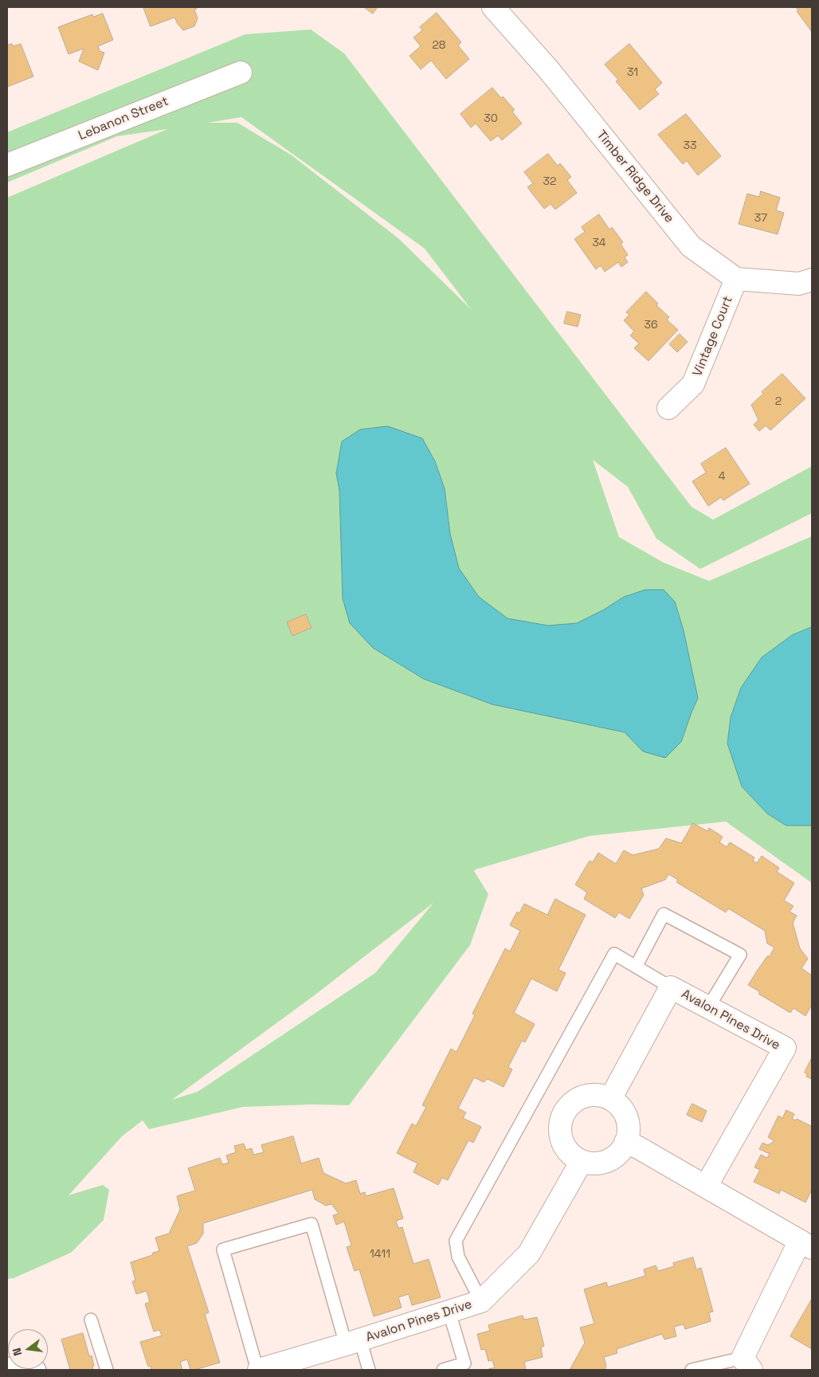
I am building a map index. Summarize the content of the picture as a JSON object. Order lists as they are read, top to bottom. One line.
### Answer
{"streets":{"street":["Lebanon Street","Timber Ridge Drive","Vintage Court","Avalon Pines Drive"]},"crossings":[["Timber Ridge Drive","Vintage Court"]],"house_numbers":["28","31","30","33","32","37","34","36","2","4","1411"],"north":"left"}
